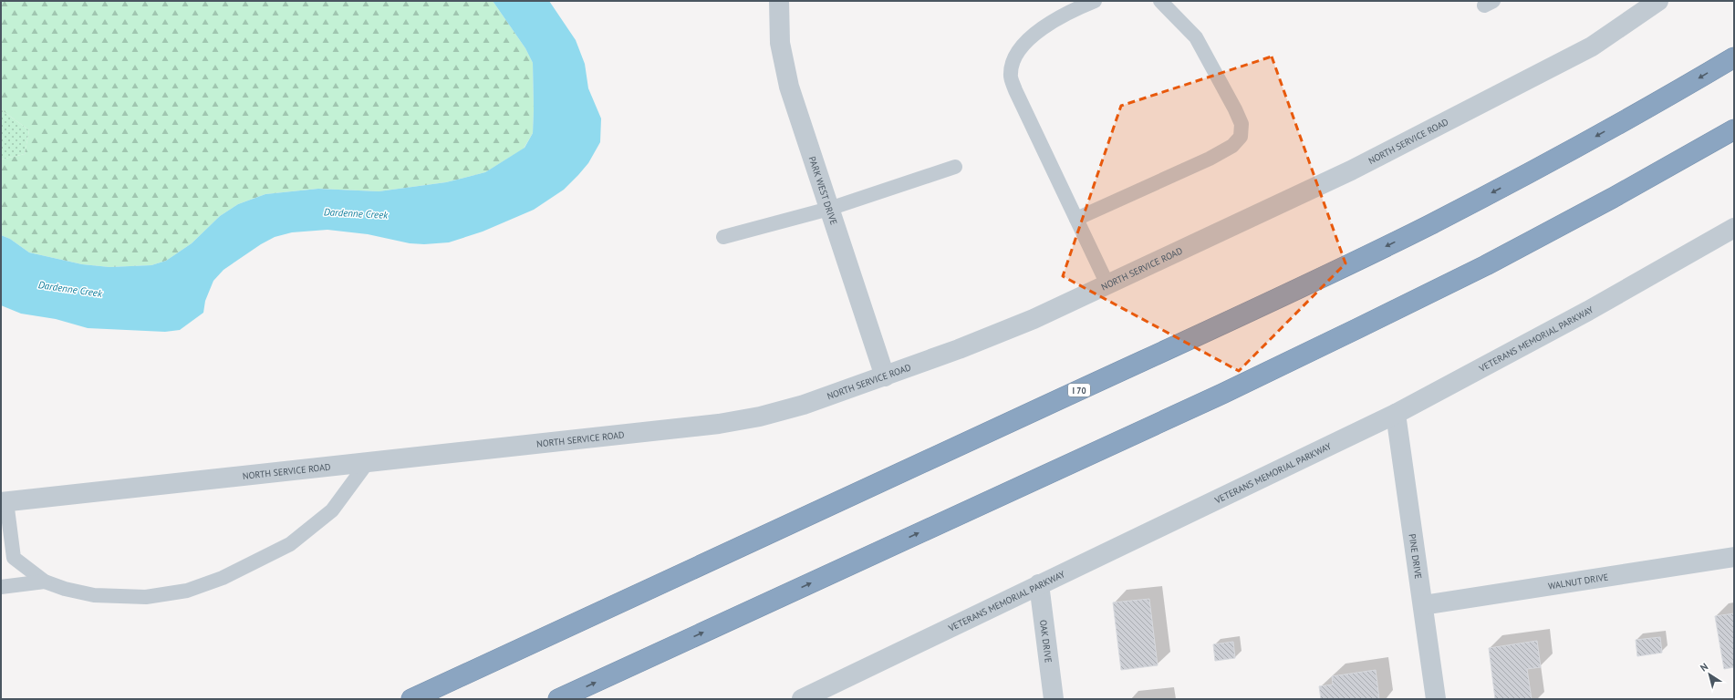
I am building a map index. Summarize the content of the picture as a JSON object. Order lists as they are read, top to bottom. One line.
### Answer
{"streets":{"highway":["I 70"],"street":["NORTH SERVICE ROAD","PARK WEST DRIVE","VETERANS MEMORIAL PARKWAY","PINE DRIVE","WALNUT DRIVE","OAK DRIVE"]},"crossings":[["NORTH SERVICE ROAD","PARK WEST DRIVE"],["VETERANS MEMORIAL PARKWAY","PINE DRIVE"],["VETERANS MEMORIAL PARKWAY","OAK DRIVE"],["PINE DRIVE","WALNUT DRIVE"]],"water":["Dardenne Creek"],"north":"top left"}
